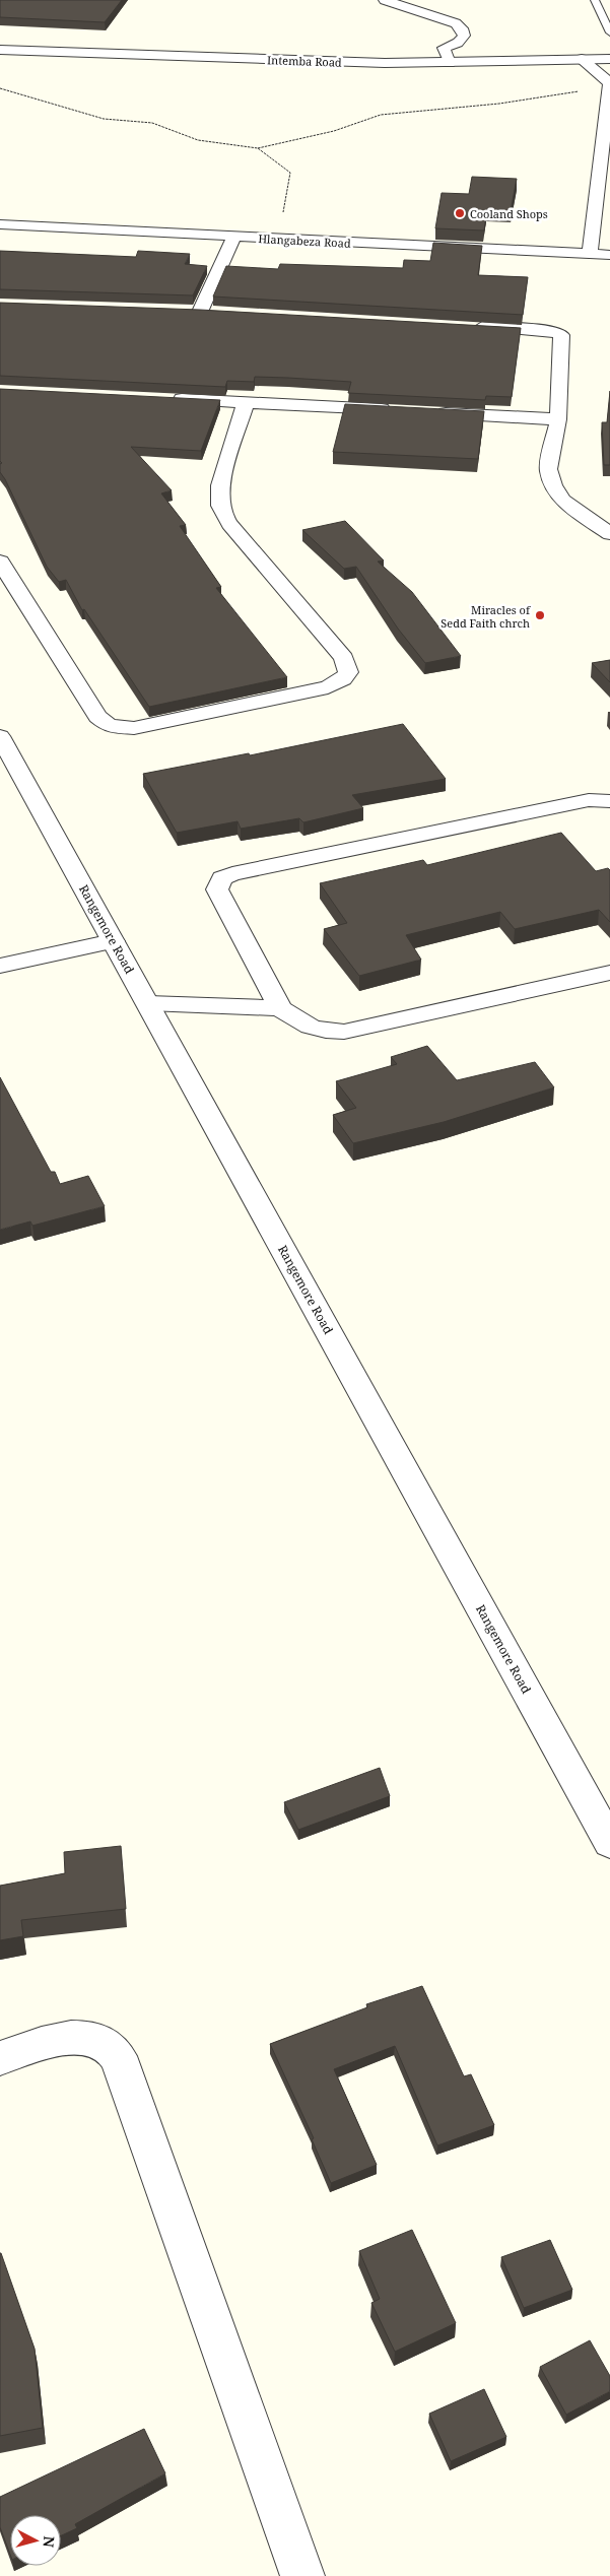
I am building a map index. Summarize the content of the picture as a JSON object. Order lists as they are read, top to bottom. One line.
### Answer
{"streets":{"street":["Intemba Road","Hlangabeza Road","Rangemore Road"]},"places":["Cooland Shops","Miracles of Sedd Faith chrch"],"north":"right"}
